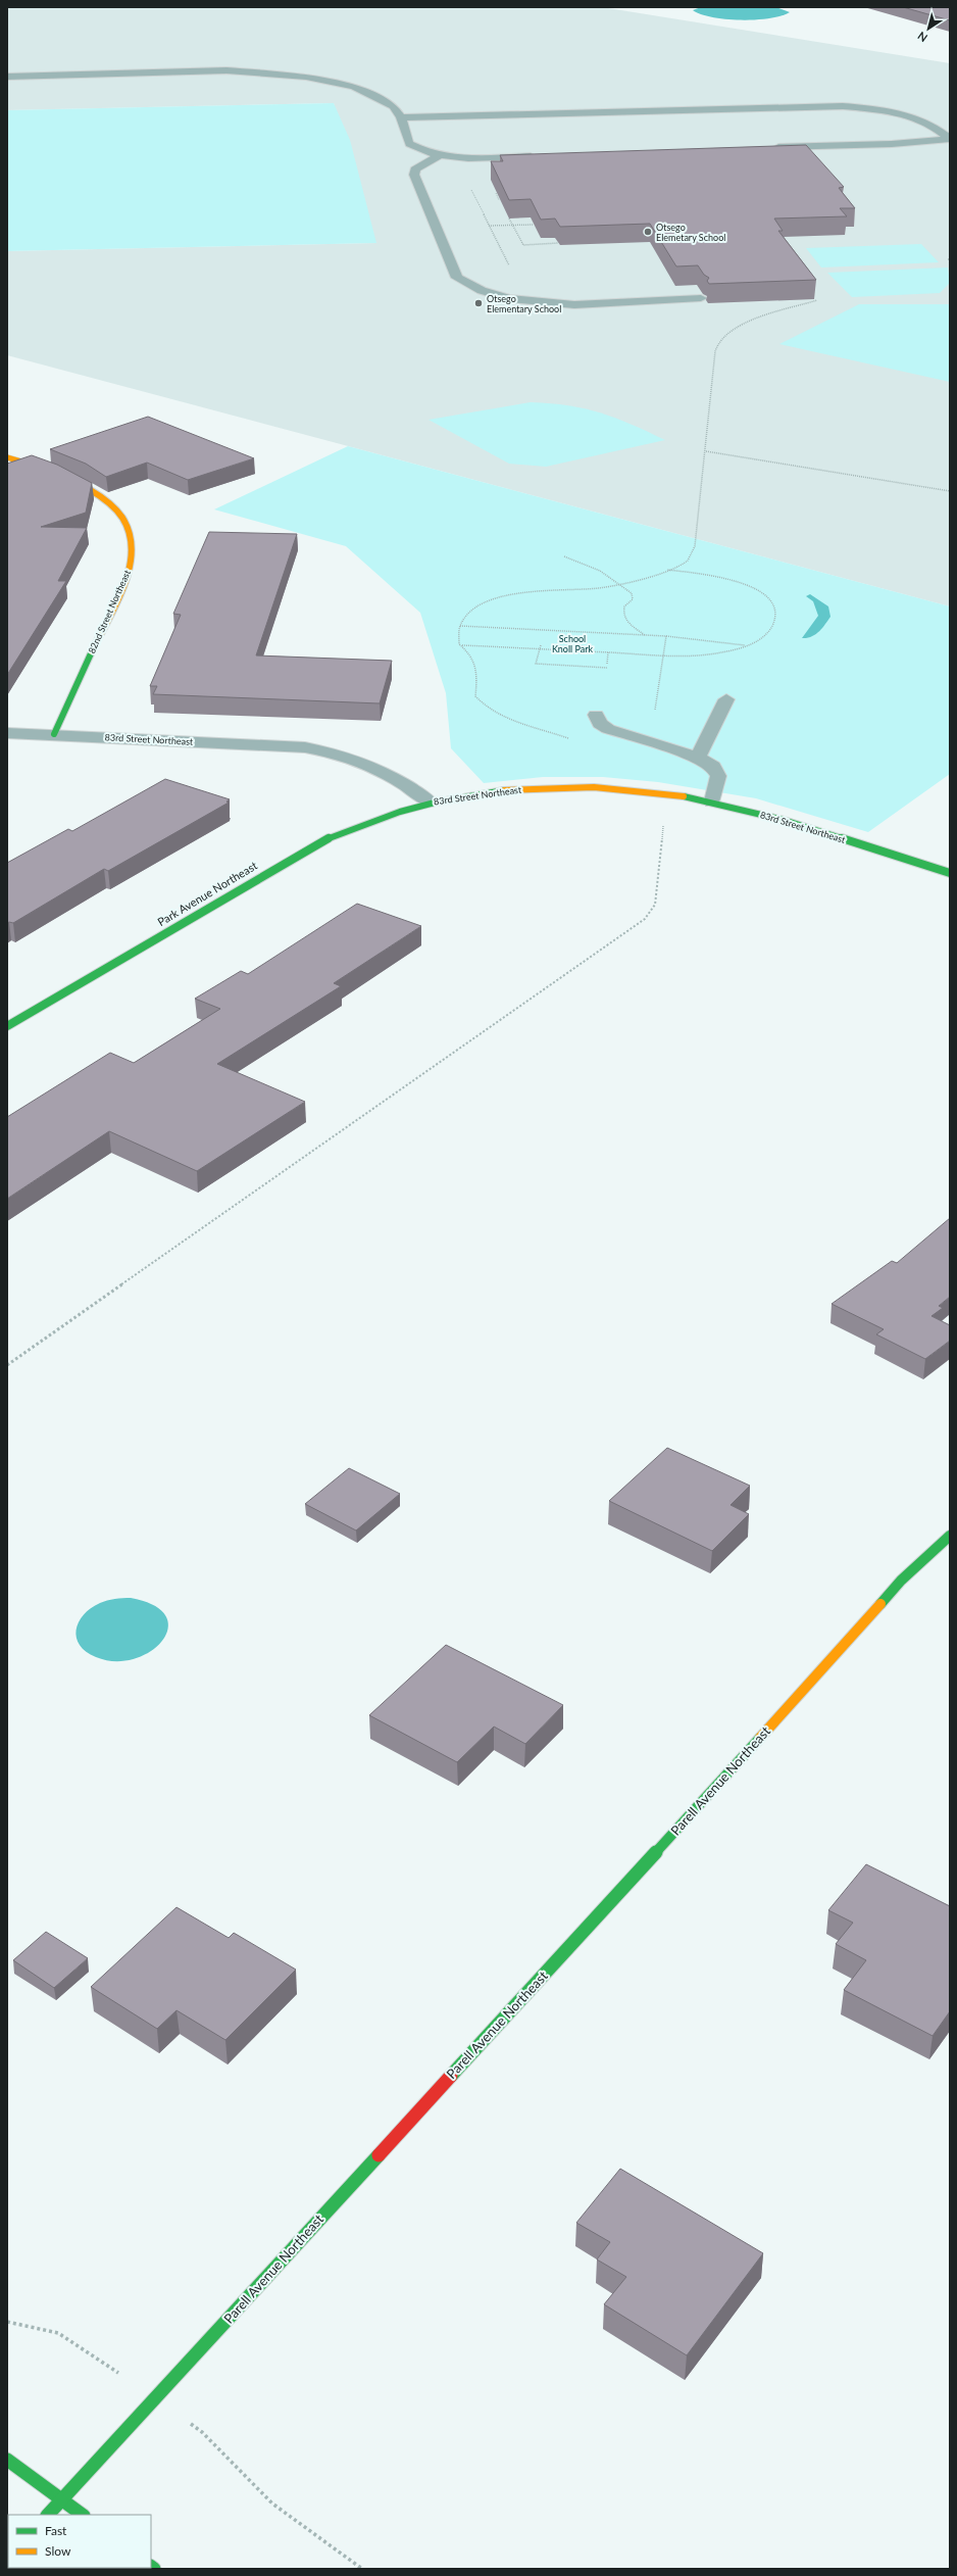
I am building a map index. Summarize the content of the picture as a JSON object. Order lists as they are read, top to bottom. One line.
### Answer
{"streets":{"street":["82nd Street Northeast","83rd Street Northeast","Park Avenue Northeast","Parell Avenue Northeast"]},"crossings":[["82nd Street Northeast","83rd Street Northeast"],["83rd Street Northeast","Park Avenue Northeast"]],"parks":["School Knoll Park"],"places":["Otsego Elemetary School","Otsego Elementary School"],"legend":["Fast","Slow"],"north":"bottom left"}
